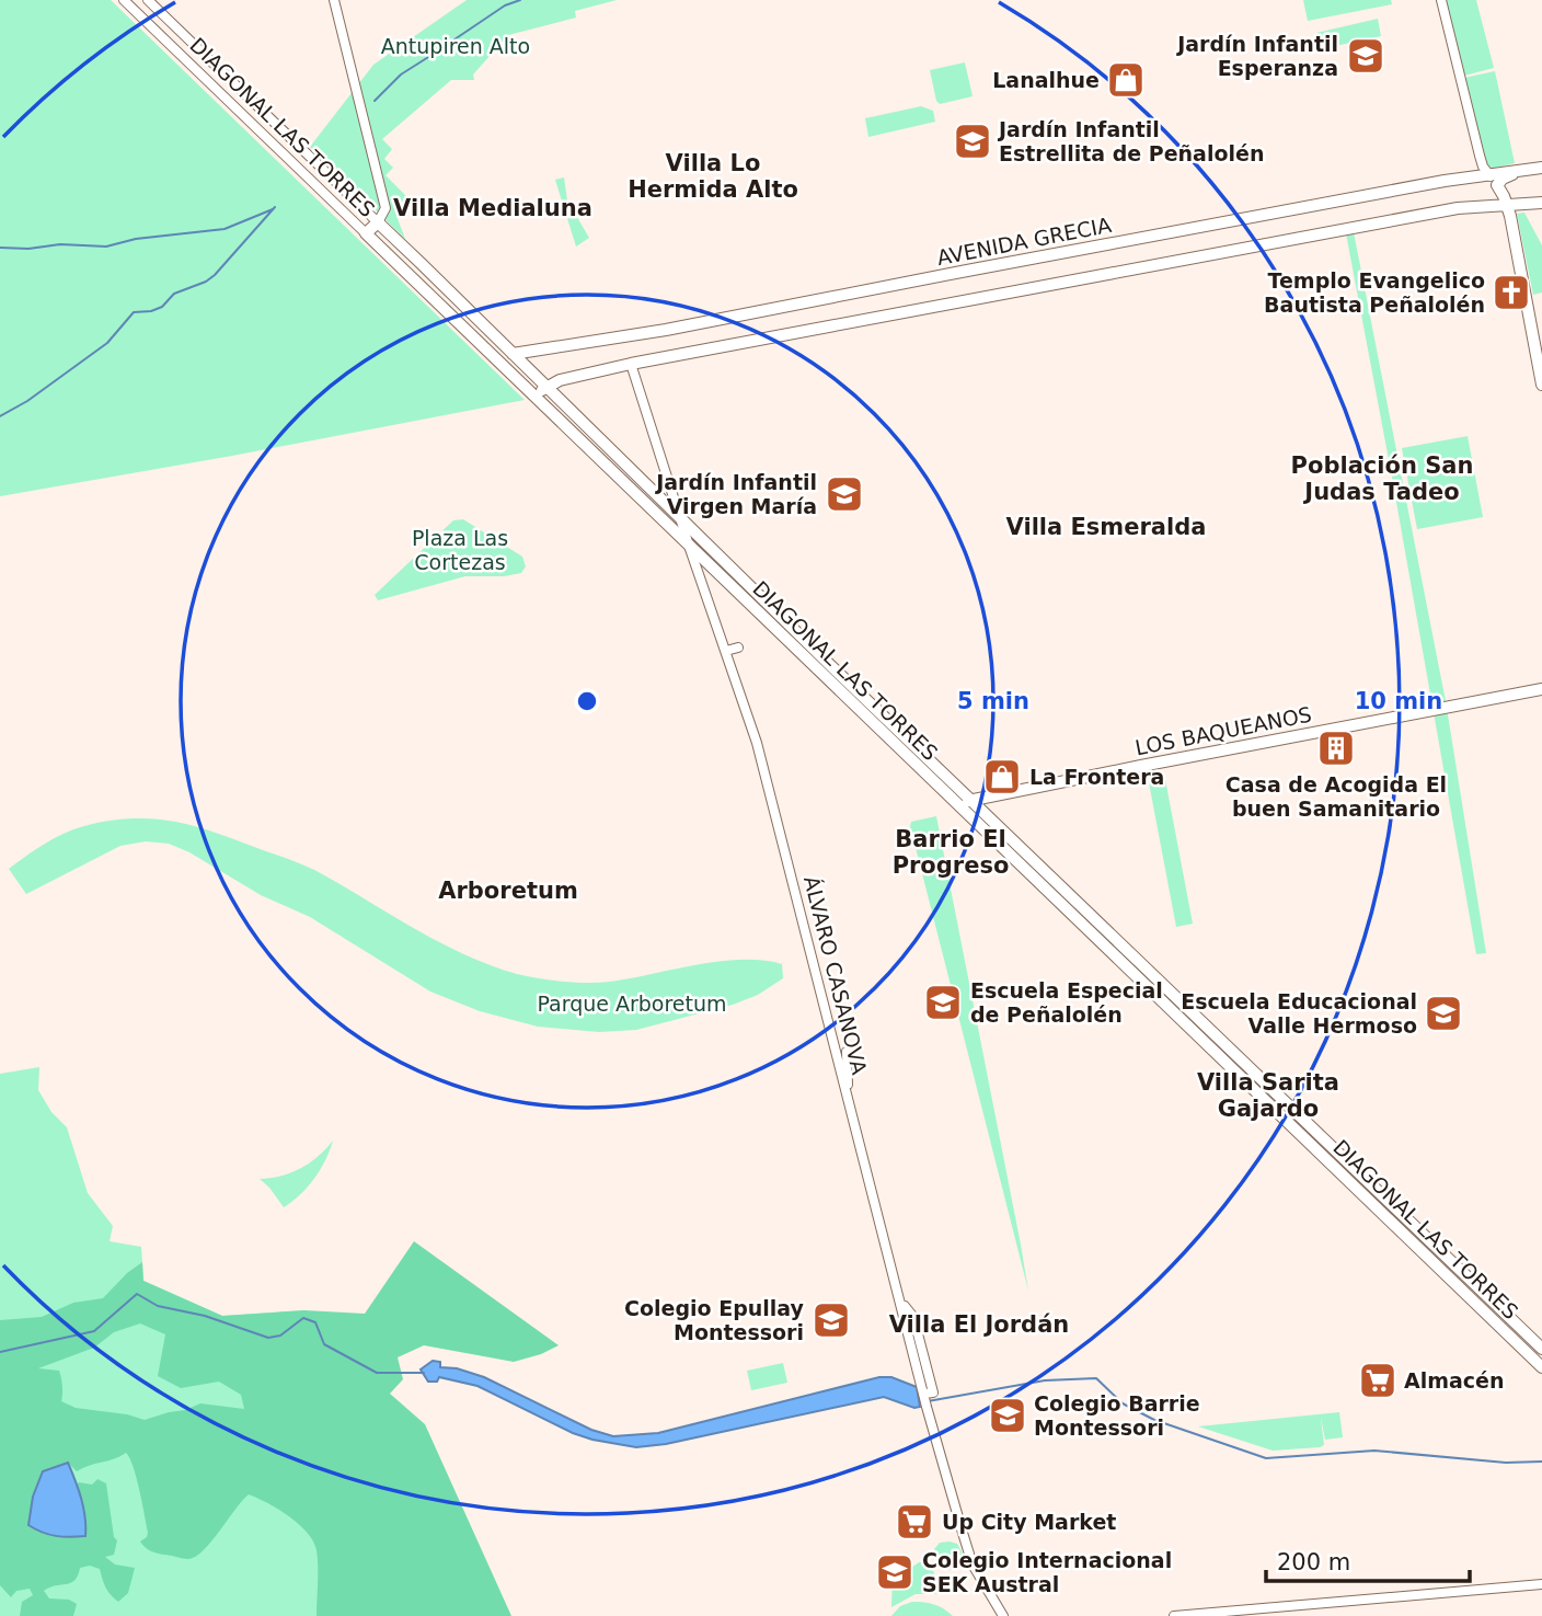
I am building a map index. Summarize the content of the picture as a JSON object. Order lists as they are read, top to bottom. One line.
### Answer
{"streets":{"main road":["DIAGONAL LAS TORRES","AVENIDA GRECIA","LOS BAQUEANOS"],"street":["ÁLVARO CASANOVA"]},"crossings":[["DIAGONAL LAS TORRES","AVENIDA GRECIA"],["DIAGONAL LAS TORRES","LOS BAQUEANOS"],["DIAGONAL LAS TORRES","ÁLVARO CASANOVA"]],"districts":["Villa Lo Hermida Alto","Villa Medialuna","Población San Judas Tadeo","Villa Esmeralda","Barrio El Progreso","Arboretum","Villa Sarita Gajardo","Villa El Jordán"],"parks":["Antupiren Alto","Plaza Las Cortezas","Parque Arboretum"],"places":{"school or university":["Jardín Infantil Esperanza","Jardín Infantil Estrellita de Peñalolén","Jardín Infantil Virgen María","Escuela Especial de Peñalolén","Escuela Educacional Valle Hermoso","Colegio Epullay Montessori","Colegio Barrie Montessori","Colegio Internacional SEK Austral"],"shop":["Lanalhue","La Frontera"],"church":["Templo Evangelico Bautista Peñalolén"],"building":["Casa de Acogida El buen Samanitario"],"supermarket":["Almacén","Up City Market"]},"scale_bar":"200 m","rings":["5 min","10 min"]}
